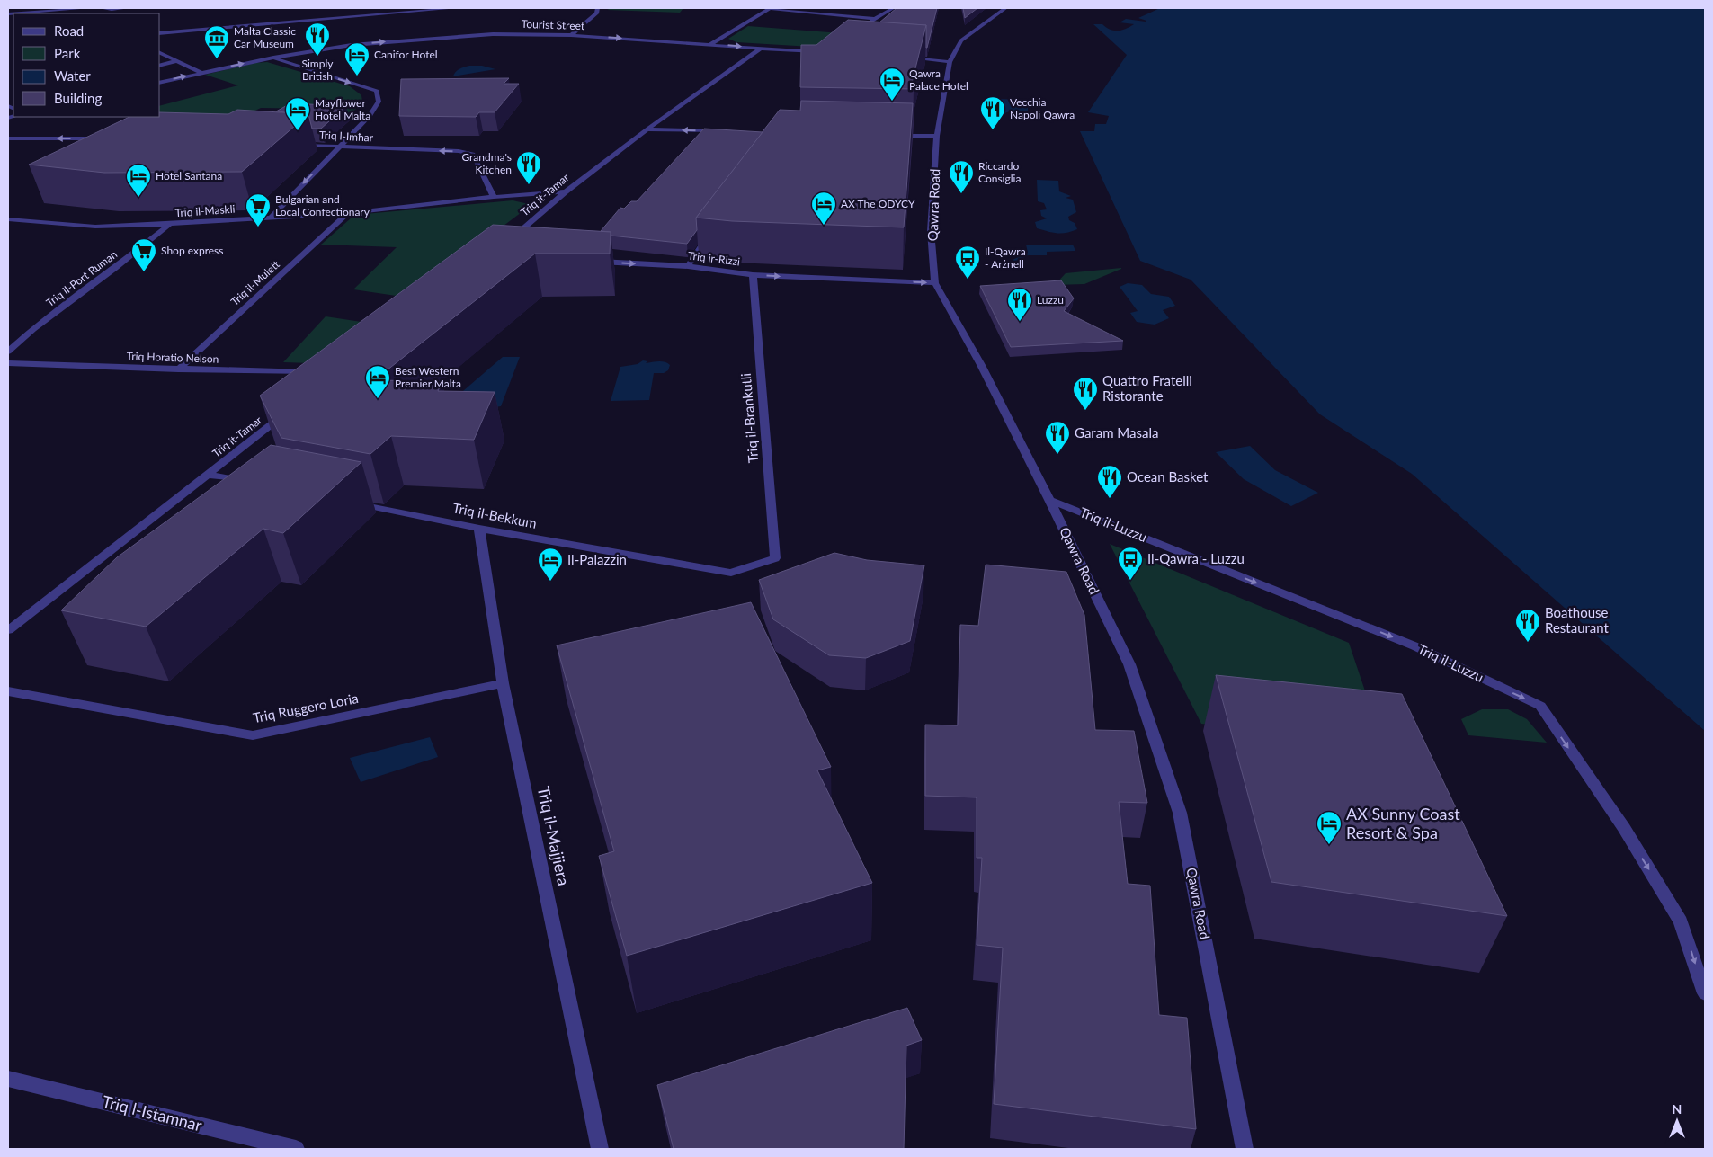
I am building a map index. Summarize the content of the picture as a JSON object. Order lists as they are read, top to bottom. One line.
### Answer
{"streets":{"street":["Tourist Street","Triq l-Imħar","Triq it-Tamar","Qawra Road","Triq il-Maskli","Triq ir-Rizzi","Triq il-Port Ruman","Triq il-Mulett","Triq Horatio Nelson","Triq il-Brankutli","Triq il-Bekkum","Triq il-Luzzu","Triq Ruggero Loria","Triq il-Majjiera","Triq l-Istamnar"]},"crossings":[["Tourist Street","Triq it-Tamar"],["Triq l-Imħar","Triq il-Maskli"],["Triq it-Tamar","Triq il-Maskli"],["Qawra Road","Triq ir-Rizzi"],["Qawra Road","Triq il-Luzzu"],["Triq il-Maskli","Triq il-Port Ruman"],["Triq il-Maskli","Triq il-Mulett"],["Triq ir-Rizzi","Triq il-Brankutli"],["Triq il-Mulett","Triq Horatio Nelson"],["Triq il-Brankutli","Triq il-Bekkum"],["Triq il-Bekkum","Triq il-Majjiera"],["Triq Ruggero Loria","Triq il-Majjiera"]],"one_way":["Triq l-Imħar","Triq ir-Rizzi","Triq il-Luzzu"],"places":{"restaurant":["Simply British","Vecchia Napoli Qawra","Grandma's Kitchen","Riccardo Consiglia","Luzzu","Quattro Fratelli Ristorante","Garam Masala","Ocean Basket","Boathouse Restaurant"],"museum":["Malta Classic Car Museum"],"hotel":["Canifor Hotel","Qawra Palace Hotel","Mayflower Hotel Malta","Hotel Santana","AX The ODYCY","Best Western Premier Malta","Il-Palazzin","AX Sunny Coast Resort & Spa"],"supermarket":["Bulgarian and Local Confectionary","Shop express"],"bus stop":["Il-Qawra - Arżnell","Il-Qawra - Luzzu"]},"legend":["Road","Park","Water","Building"],"north":"top"}
